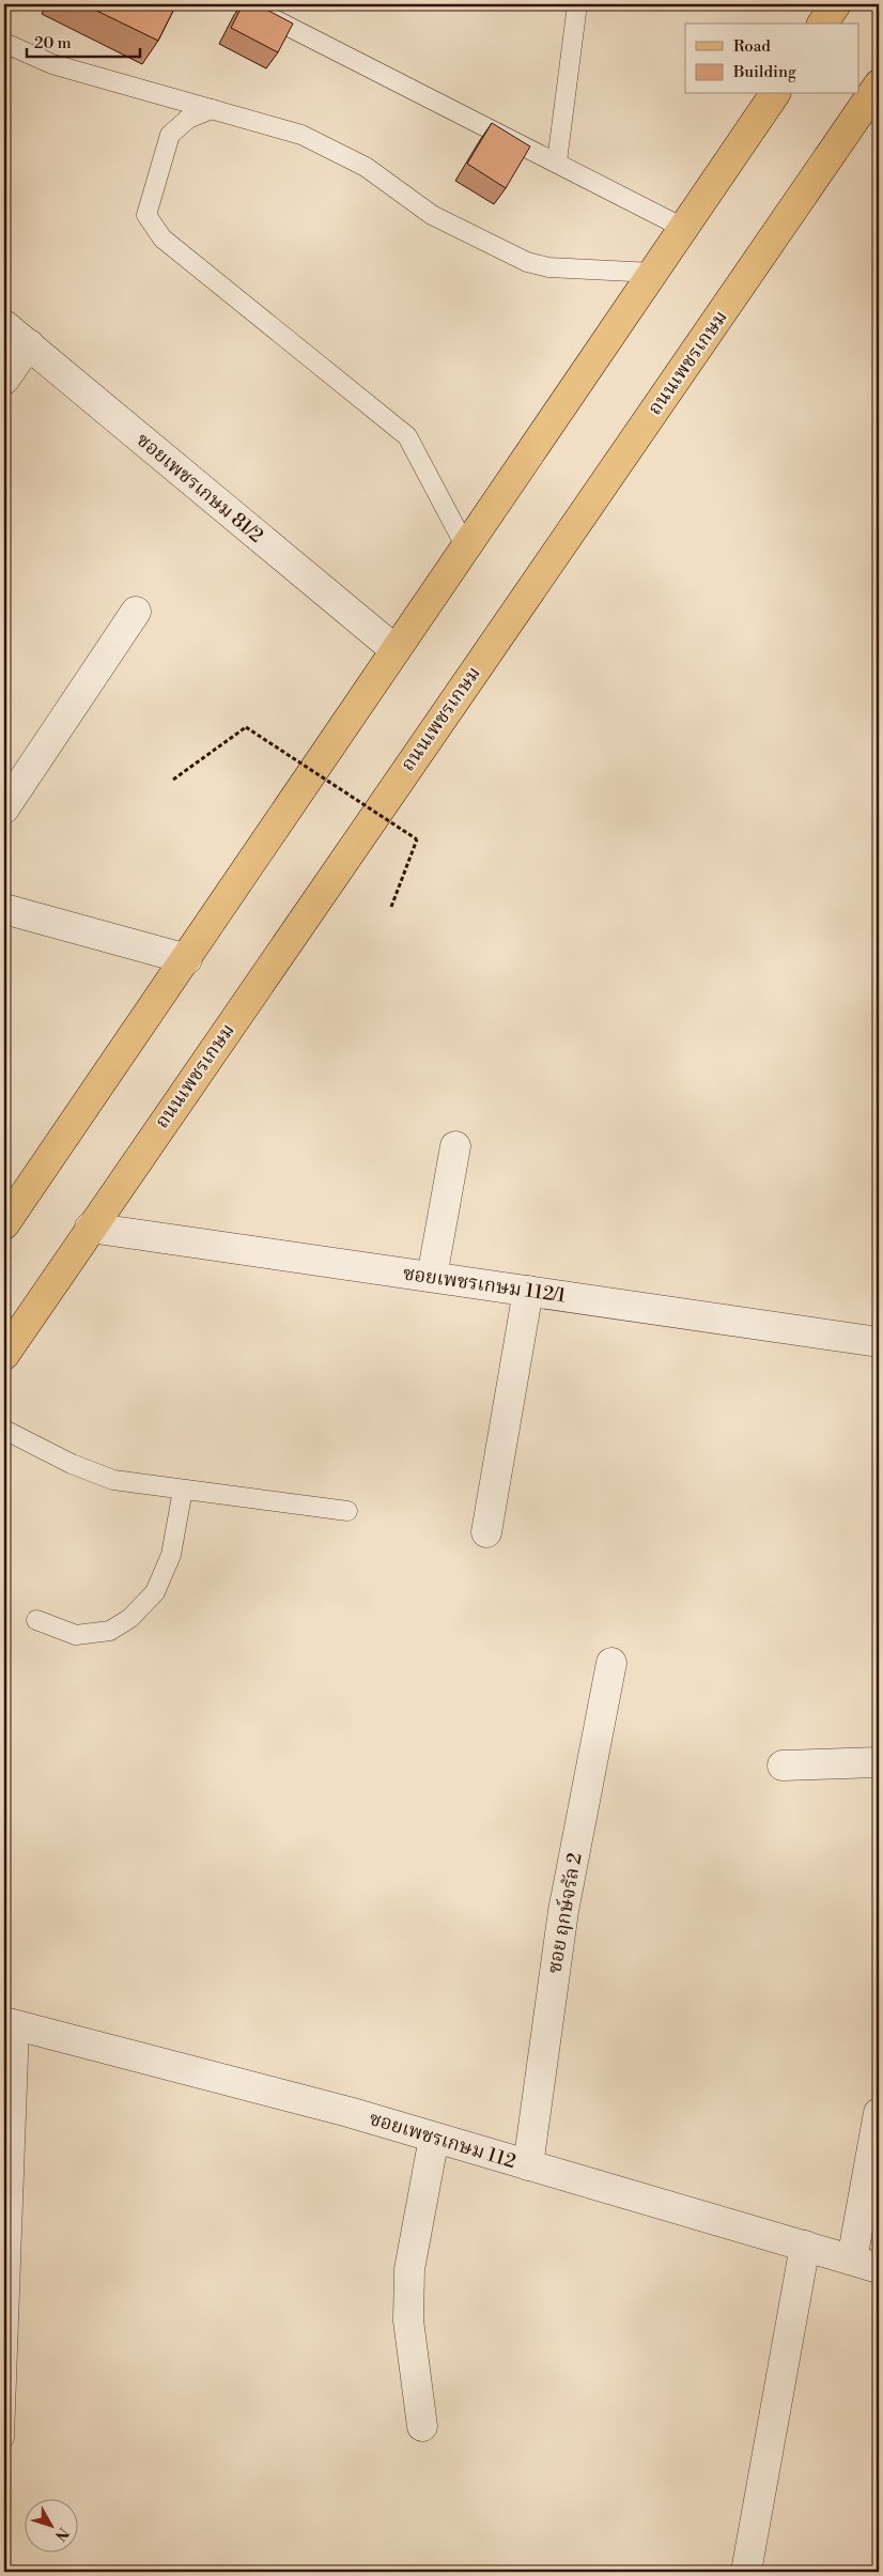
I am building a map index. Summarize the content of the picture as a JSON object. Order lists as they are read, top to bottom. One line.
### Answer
{"streets":{"main road":["ถนนเพชรเกษม"],"street":["ซอยเพชรเกษม 81/2","ซอยเพชรเกษม 112/1","ซอย ฤกษ์จรัล 2","ซอยเพชรเกษม 112"]},"crossings":[["ถนนเพชรเกษม","ซอยเพชรเกษม 112/1"],["ซอย ฤกษ์จรัล 2","ซอยเพชรเกษม 112"]],"legend":["Road","Building"],"scale_bar":"20 m","north":"bottom right"}
